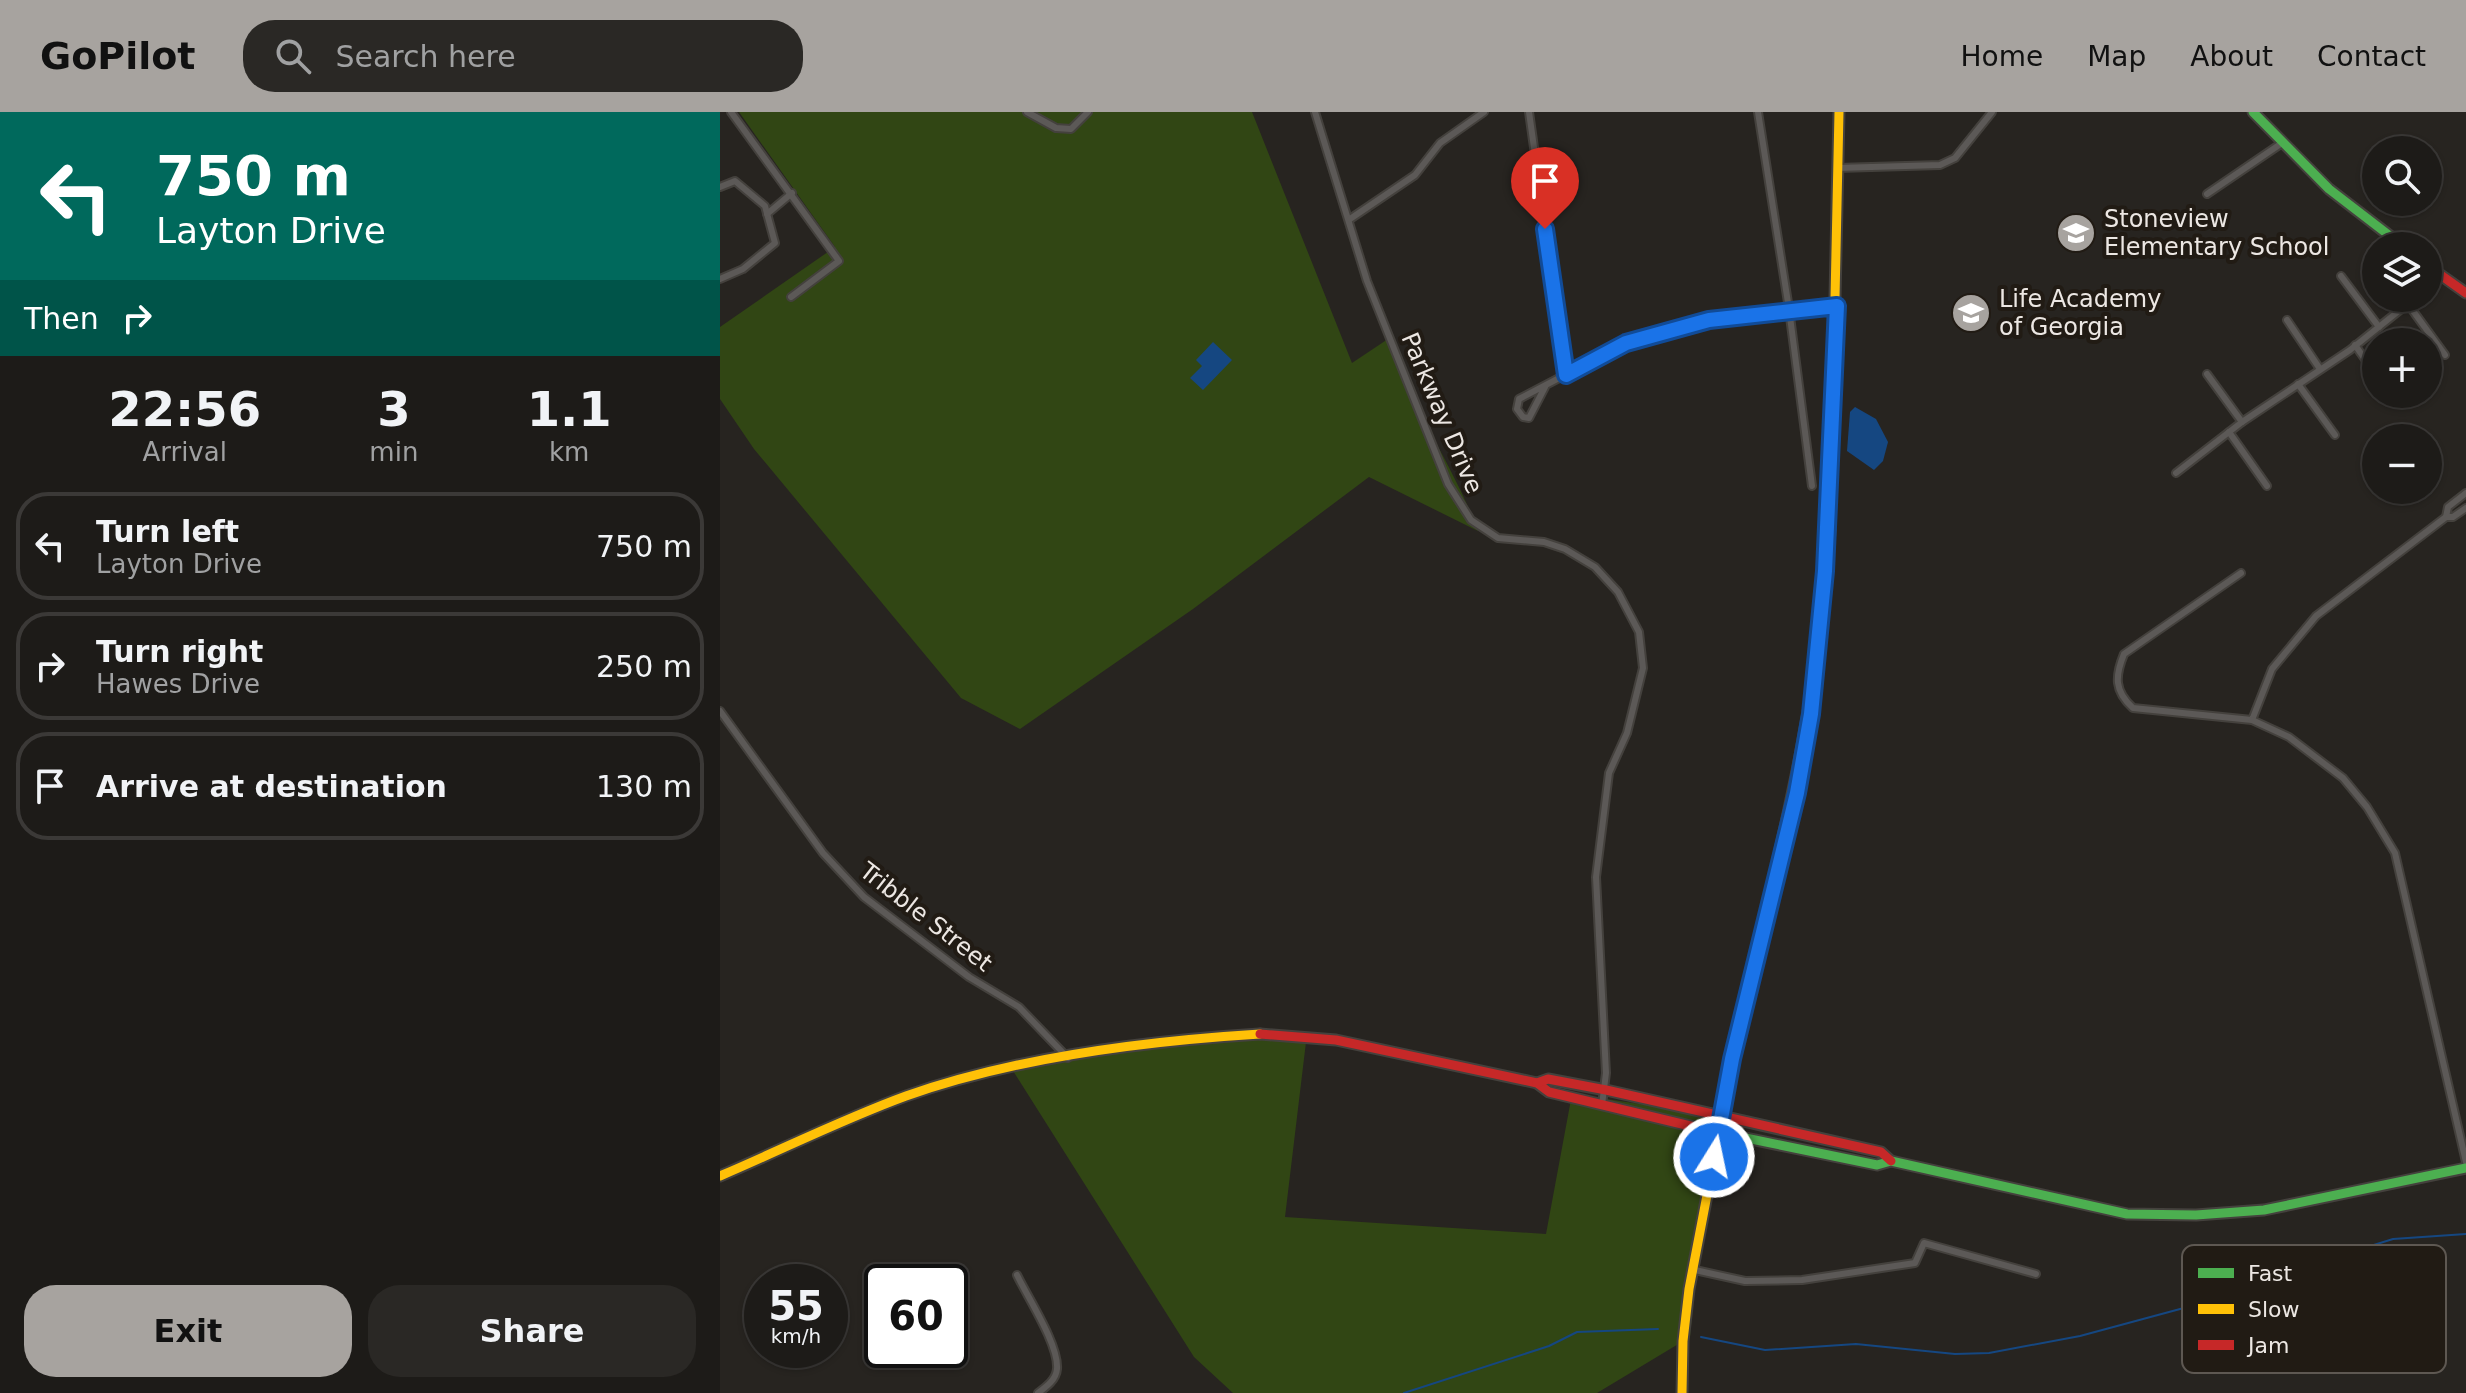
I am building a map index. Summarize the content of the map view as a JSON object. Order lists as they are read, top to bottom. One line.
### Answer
{"streets":{"street":["Parkway Drive","Tribble Street"]},"places":{"school or university":["Stoneview Elementary School","Life Academy of Georgia"]},"legend":["Fast","Slow","Jam"],"page":{"header":"GoPilot","search":"Search here","nav":["Home","Map","About","Contact"],"turn":["750 m","Layton Drive"],"map_buttons":["+","−"],"then":"Then","eta":["22:56","Arrival","3","min","1.1","km"],"list":[{"name":"Turn left","note":"Layton Drive","value":"750 m"},{"name":"Turn right","note":"Hawes Drive","value":"250 m"},{"name":"Arrive at destination","value":"130 m"}],"speed":"55 km/h","limit":"60","buttons":["Exit","Share"]}}
